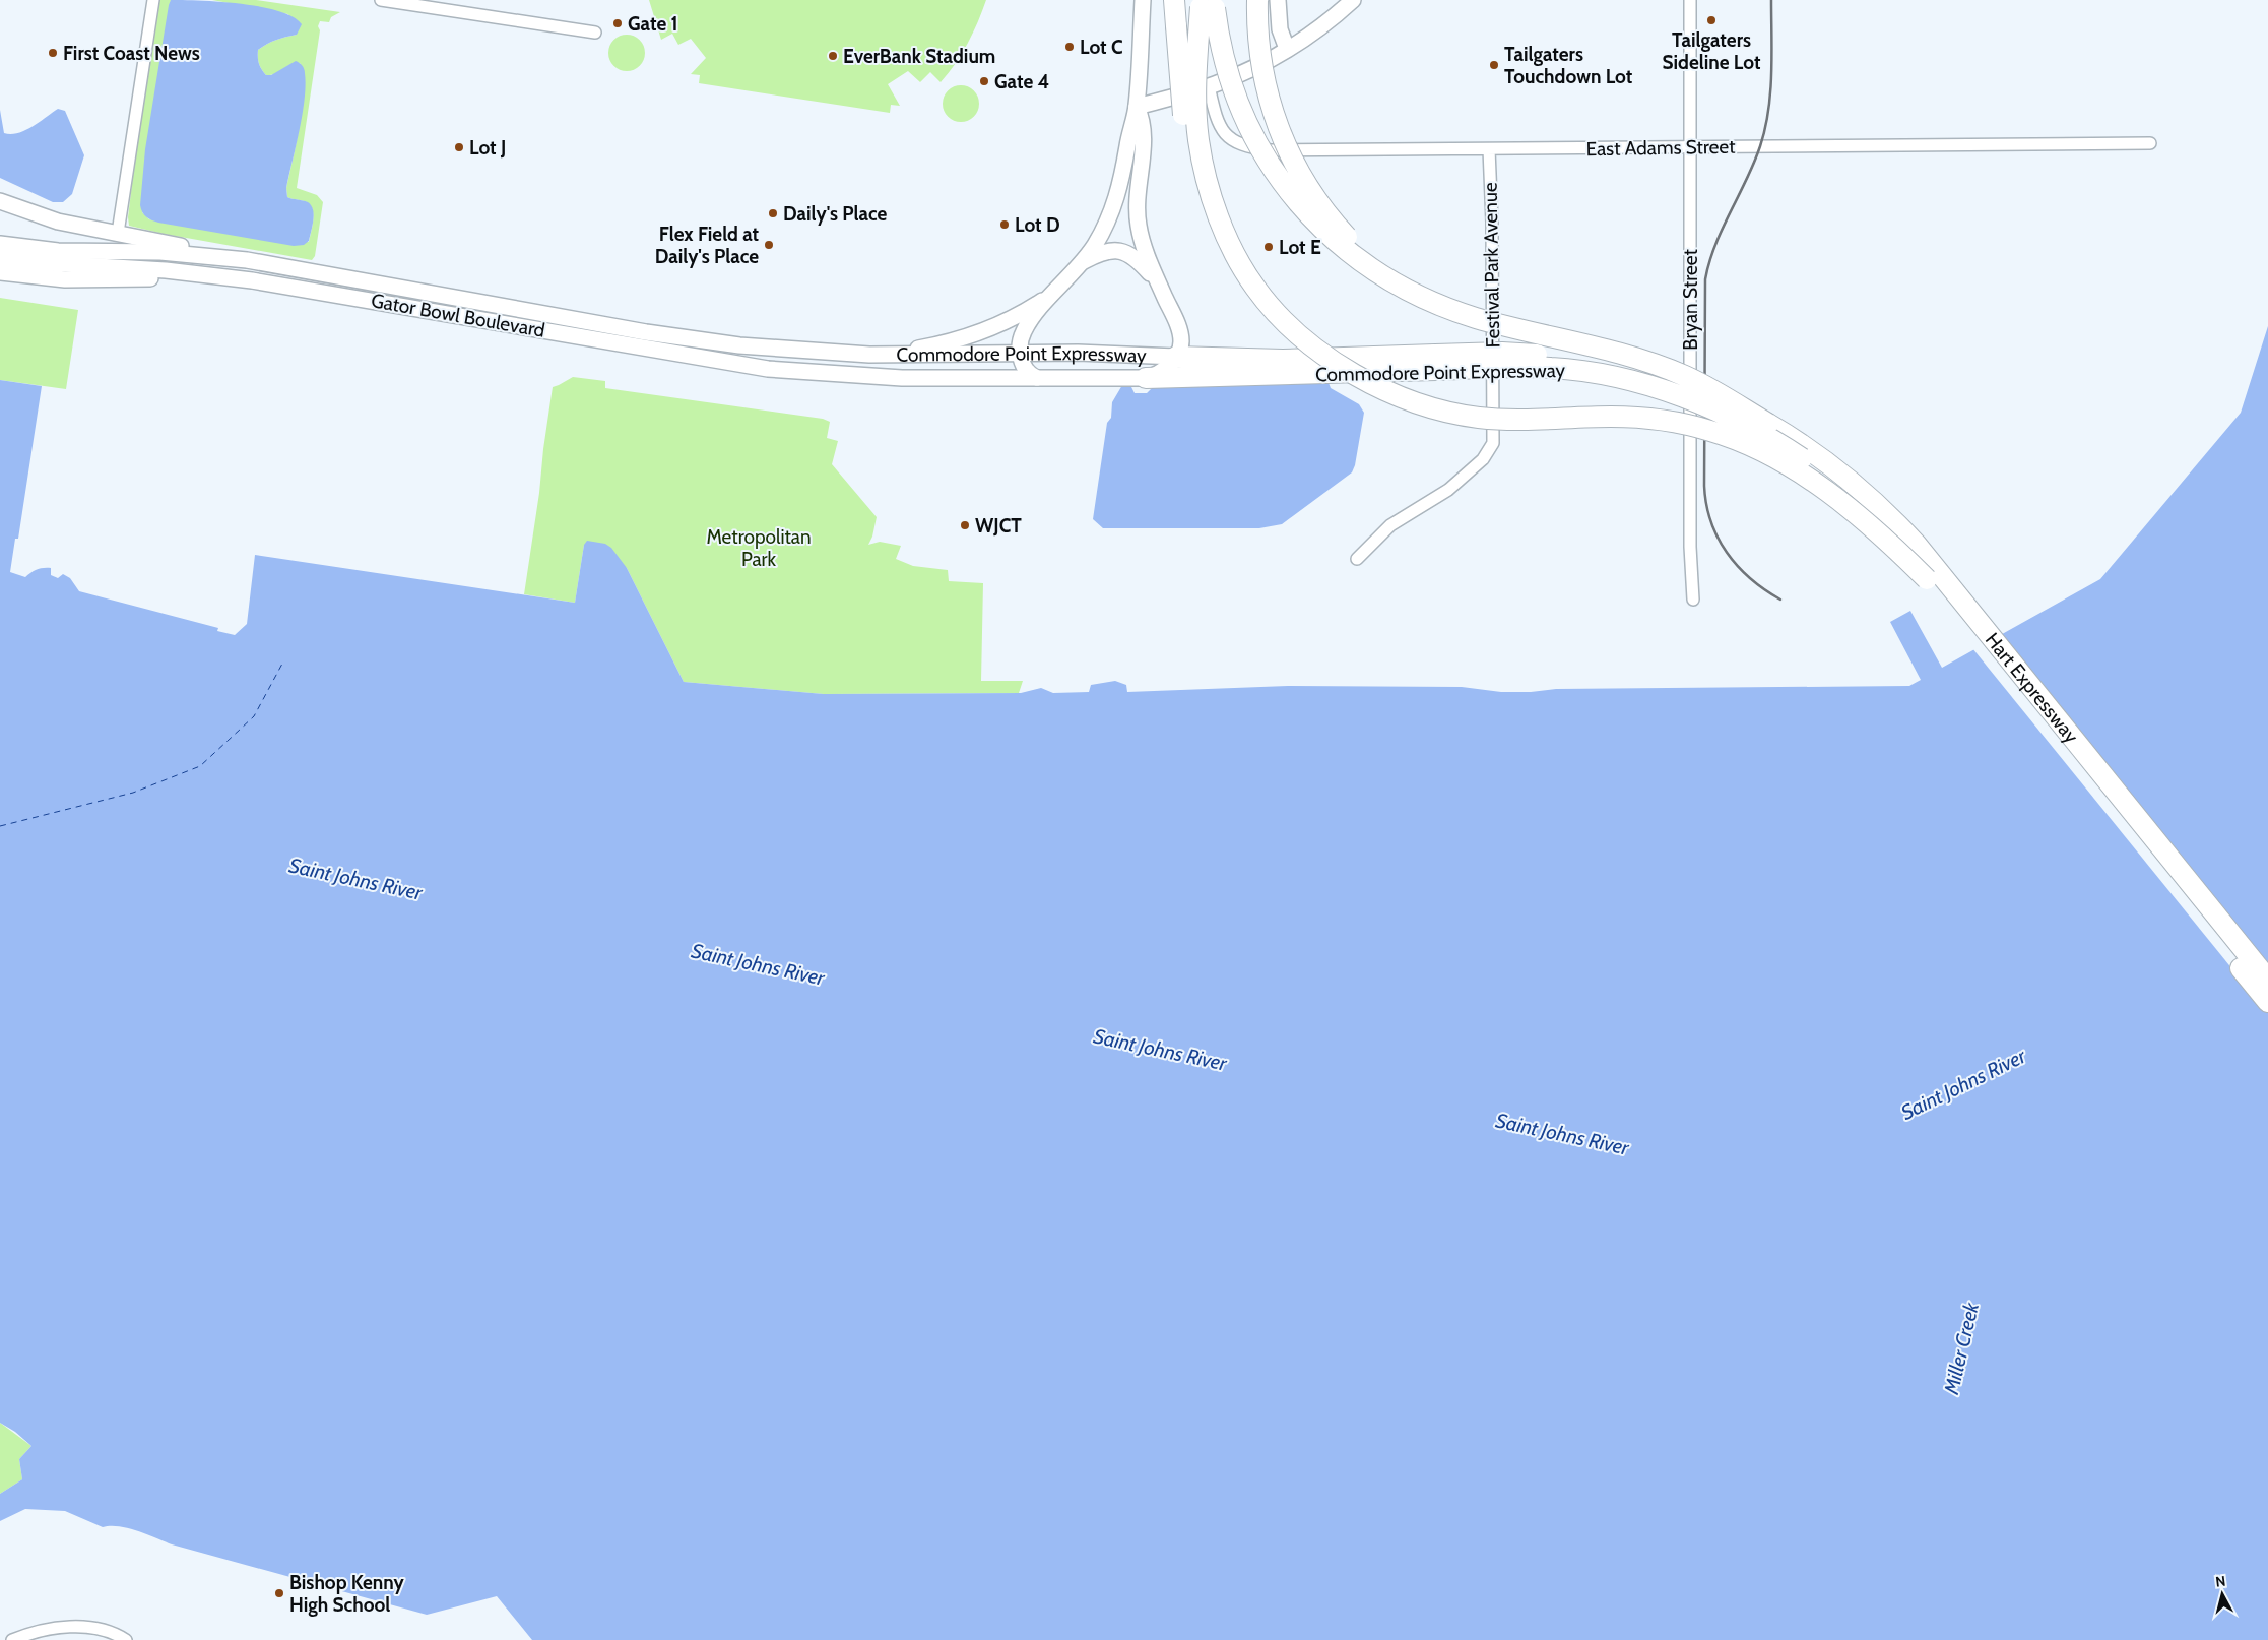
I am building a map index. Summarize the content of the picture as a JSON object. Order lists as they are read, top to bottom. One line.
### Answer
{"streets":{"highway":["Commodore Point Expressway","Hart Expressway"],"main road":["Gator Bowl Boulevard"],"street":["East Adams Street","Festival Park Avenue","Bryan Street"]},"crossings":[["East Adams Street","Festival Park Avenue"],["East Adams Street","Bryan Street"],["Gator Bowl Boulevard","Commodore Point Expressway"],["Commodore Point Expressway","Hart Expressway"]],"water":["Saint Johns River","Miller Creek"],"parks":["Metropolitan Park"],"places":["Tailgaters Sideline Lot","Gate 1","Lot C","First Coast News","EverBank Stadium","Tailgaters Touchdown Lot","Gate 4","Lot J","Daily's Place","Lot D","Flex Field at Daily's Place","Lot E","WJCT","Bishop Kenny High School"],"north":"top"}
